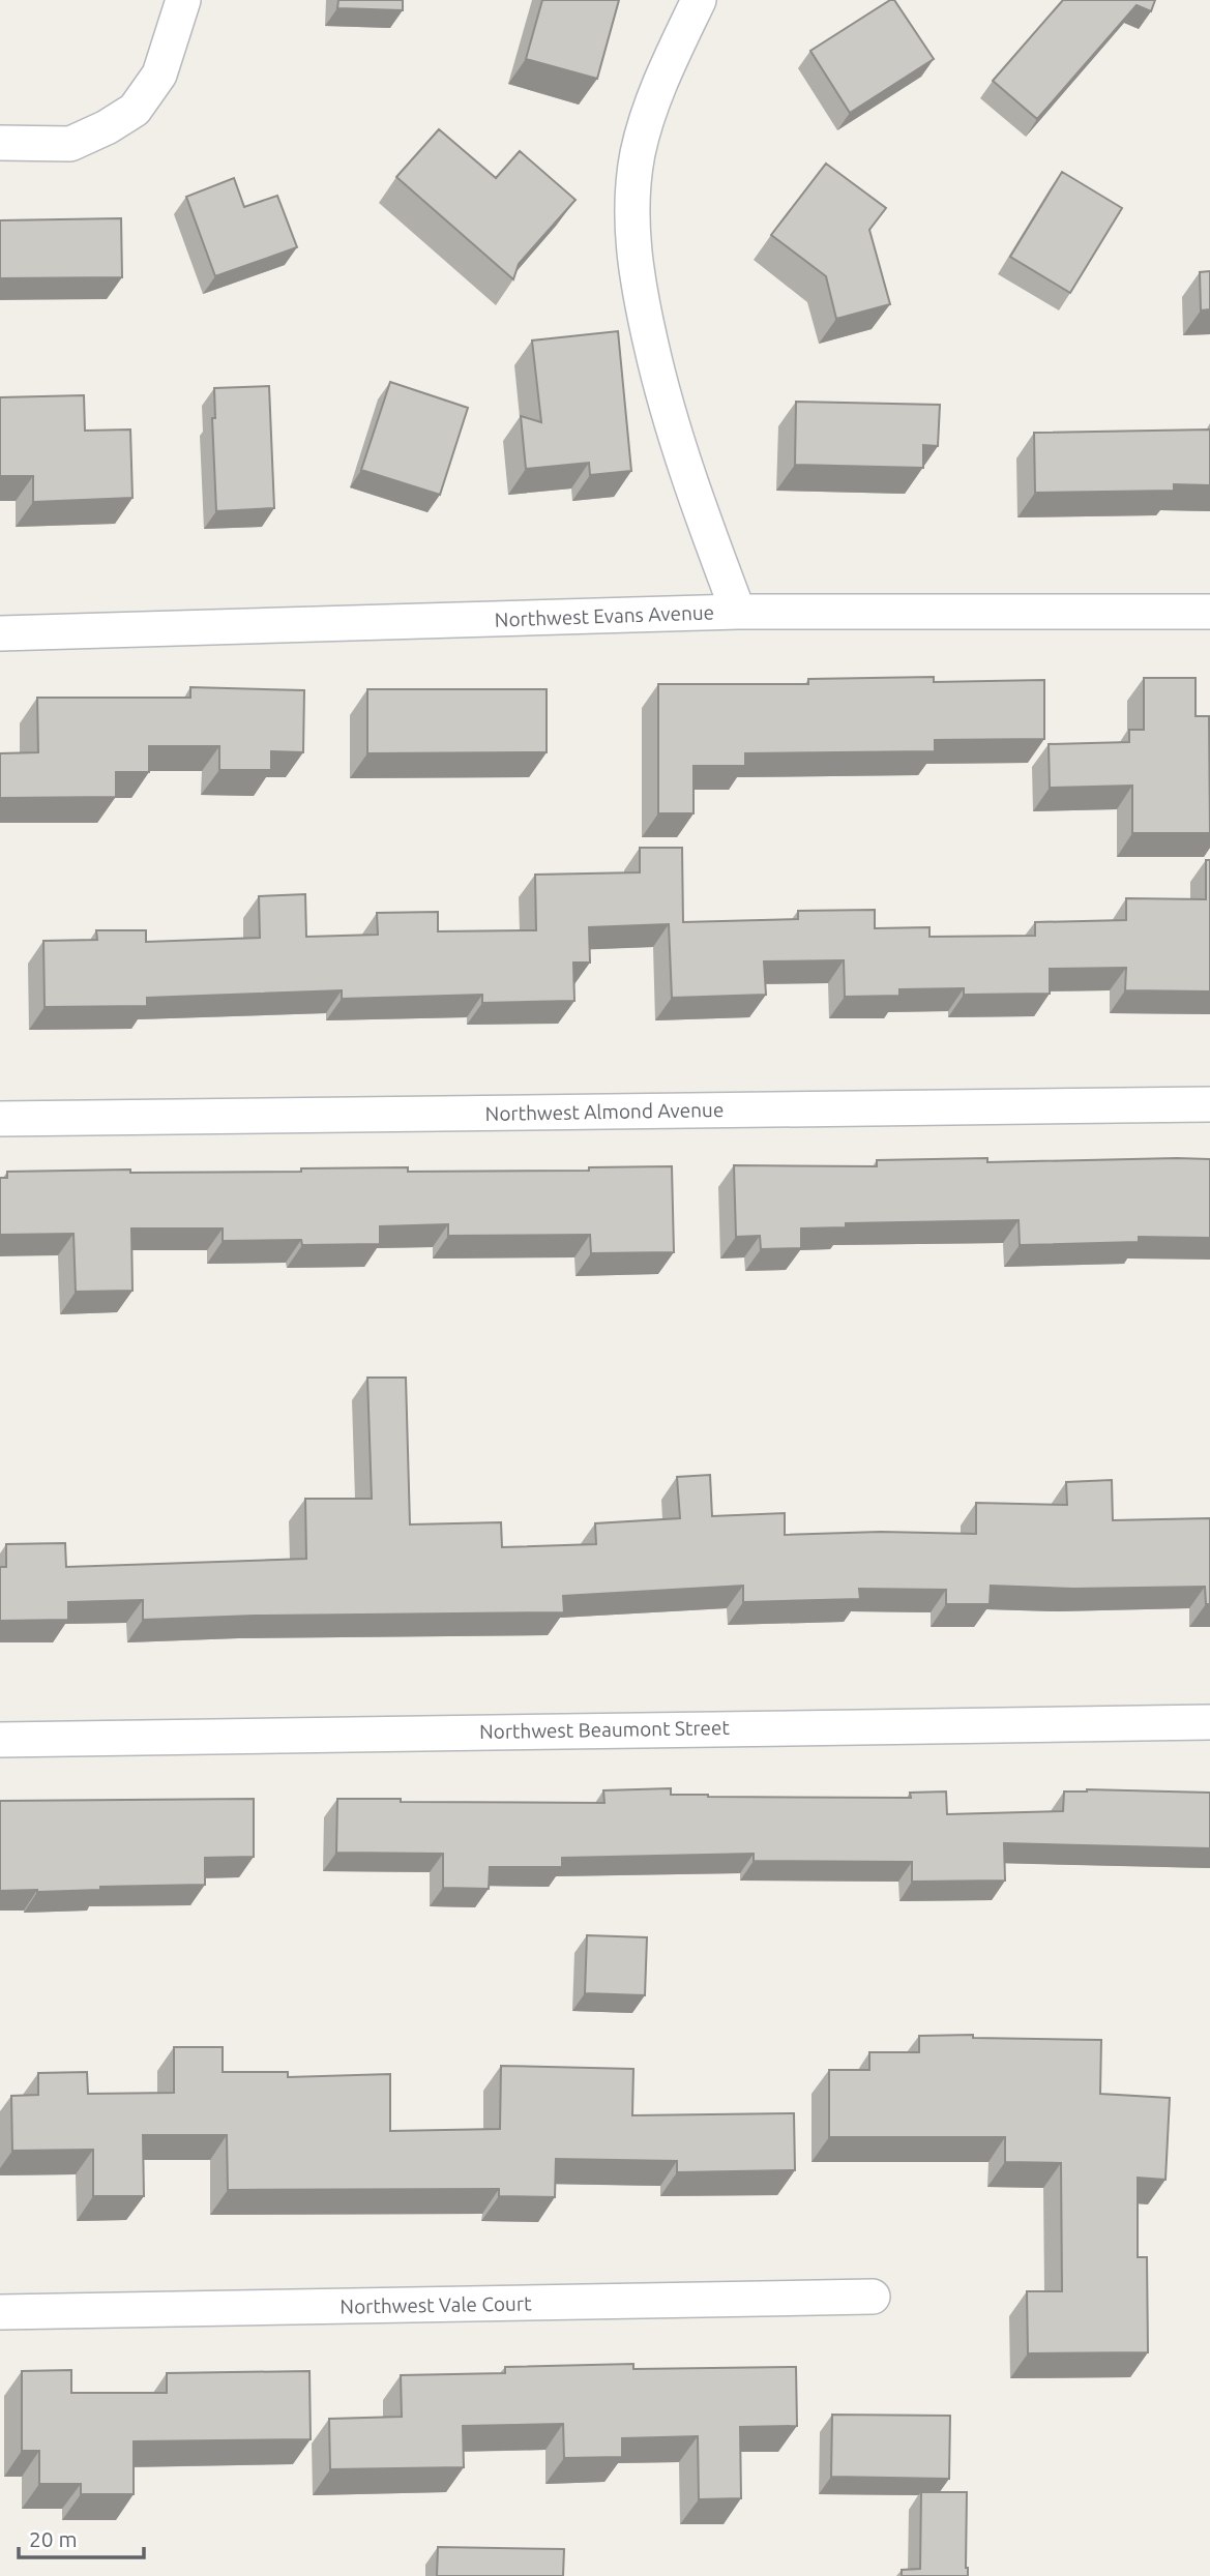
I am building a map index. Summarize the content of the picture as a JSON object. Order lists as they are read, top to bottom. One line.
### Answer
{"streets":{"street":["Northwest Evans Avenue","Northwest Almond Avenue","Northwest Beaumont Street","Northwest Vale Court"]},"scale_bar":"20 m"}
